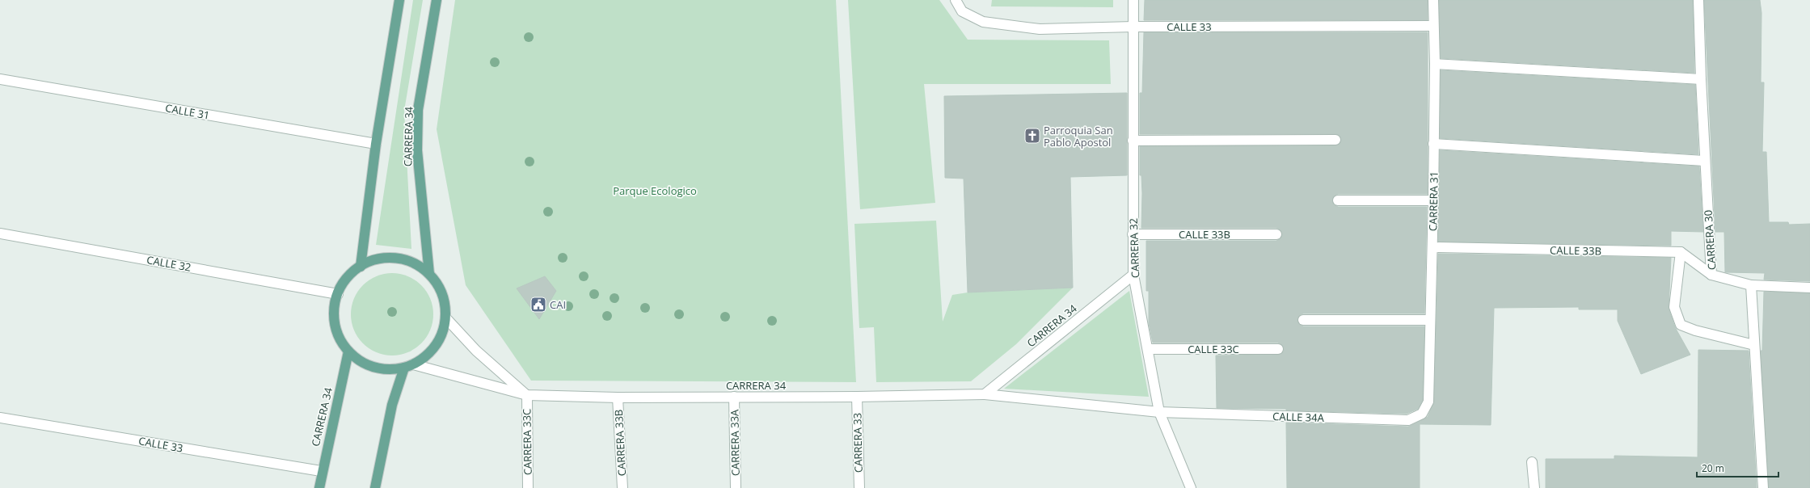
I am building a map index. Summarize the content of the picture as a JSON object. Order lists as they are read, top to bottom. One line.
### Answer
{"streets":{"main road":["CARRERA 34"],"street":["CALLE 33","CALLE 31","CARRERA 31","CALLE 33B","CARRERA 30","CARRERA 32","CALLE 32","CALLE 33C","CALLE 34A","CARRERA 33C","CARRERA 33B","CARRERA 33A","CARRERA 33"]},"crossings":[["CALLE 33","CARRERA 34"],["CALLE 33","CARRERA 31"],["CALLE 33","CARRERA 32"],["CARRERA 34","CARRERA 32"],["CARRERA 34","CALLE 32"],["CARRERA 34","CALLE 34A"],["CARRERA 34","CARRERA 33C"],["CARRERA 34","CARRERA 33B"],["CARRERA 34","CARRERA 33A"],["CARRERA 34","CARRERA 33"],["CARRERA 31","CALLE 33B"],["CARRERA 31","CALLE 34A"],["CALLE 33B","CARRERA 32"],["CARRERA 32","CALLE 33C"],["CARRERA 32","CALLE 34A"]],"parks":["Parque Ecologico"],"places":{"church":["Parroquia San Pablo Apostol"],"public building":["CAI"]},"scale_bar":"20 m"}
